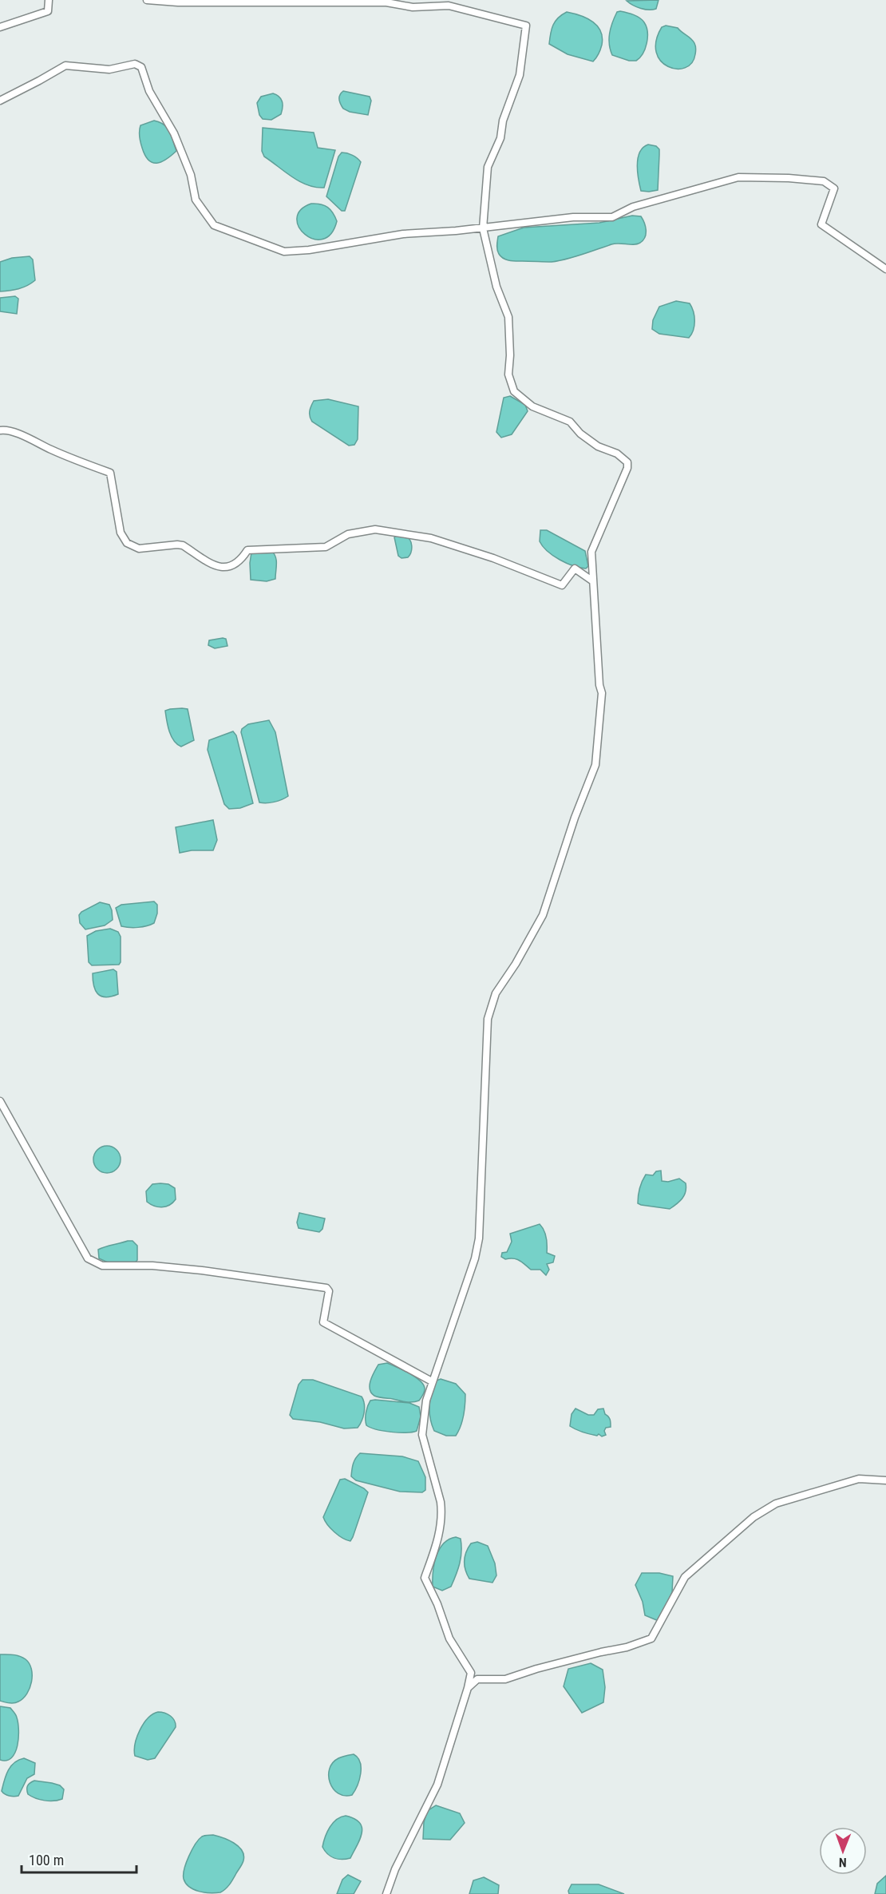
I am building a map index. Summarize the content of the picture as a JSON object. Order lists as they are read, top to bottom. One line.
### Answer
{"scale_bar":"100 m","north":"bottom"}
